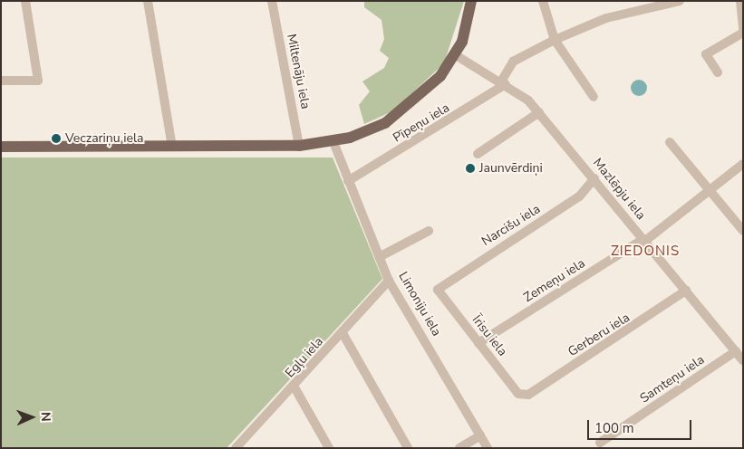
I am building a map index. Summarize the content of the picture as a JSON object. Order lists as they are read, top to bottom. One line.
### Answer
{"streets":{"street":["Miltenāju iela","Pīpeņu iela","Mazlēpju iela","Narcišu iela","Zemeņu iela","Limoniju iela","Gerberu iela","Īrisu iela","Egļu iela","Samteņu iela"]},"crossings":[["Pīpeņu iela","Mazlēpju iela"],["Pīpeņu iela","Limoniju iela"],["Mazlēpju iela","Narcišu iela"],["Mazlēpju iela","Zemeņu iela"],["Mazlēpju iela","Gerberu iela"],["Mazlēpju iela","Samteņu iela"],["Narcišu iela","Īrisu iela"],["Zemeņu iela","Īrisu iela"],["Limoniju iela","Egļu iela"],["Gerberu iela","Īrisu iela"]],"districts":["ZIEDONIS"],"places":["Veczariņu iela","Jaunvērdiņi"],"scale_bar":"100 m","north":"right"}
